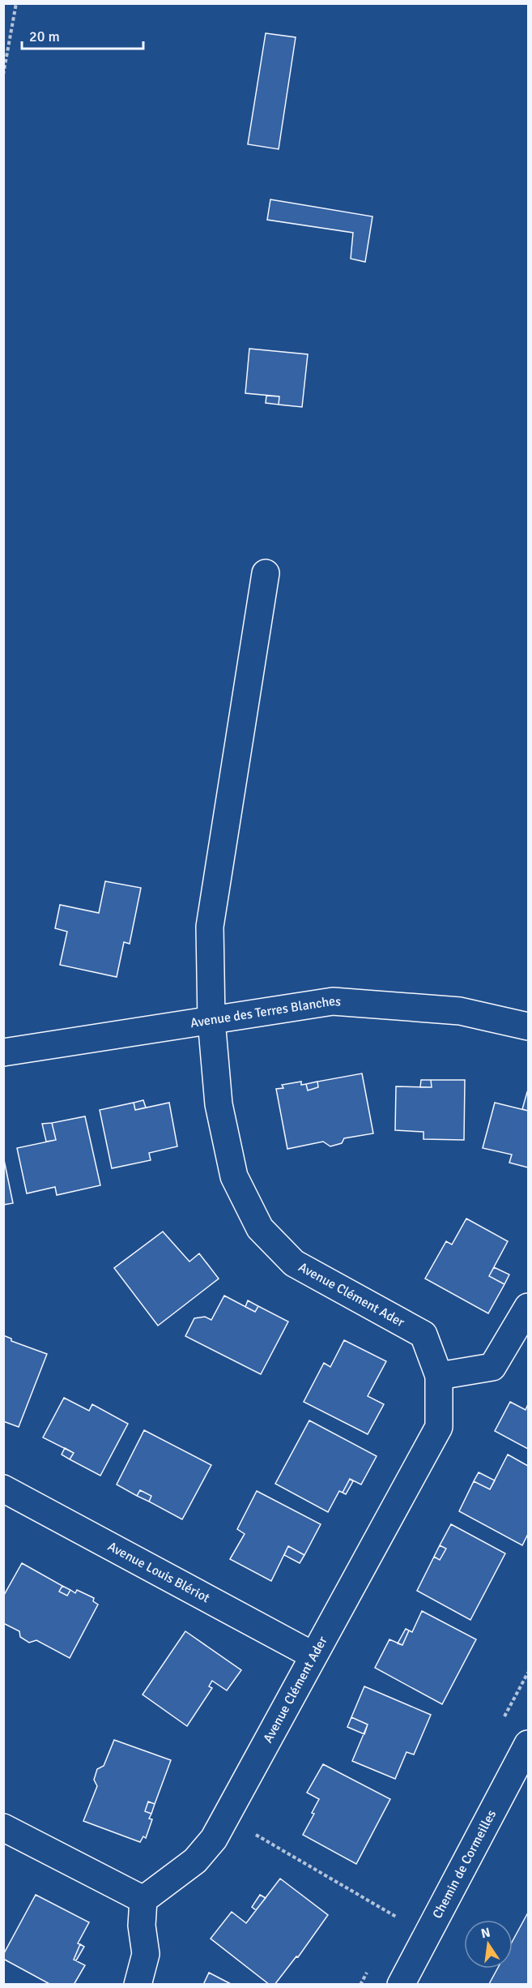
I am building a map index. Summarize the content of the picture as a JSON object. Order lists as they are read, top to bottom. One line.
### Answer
{"streets":{"street":["Avenue des Terres Blanches","Avenue Clément Ader","Avenue Louis Blériot","Chemin de Cormeilles"]},"crossings":[["Avenue des Terres Blanches","Avenue Clément Ader"],["Avenue Clément Ader","Avenue Louis Blériot"]],"scale_bar":"20 m","north":"top"}
